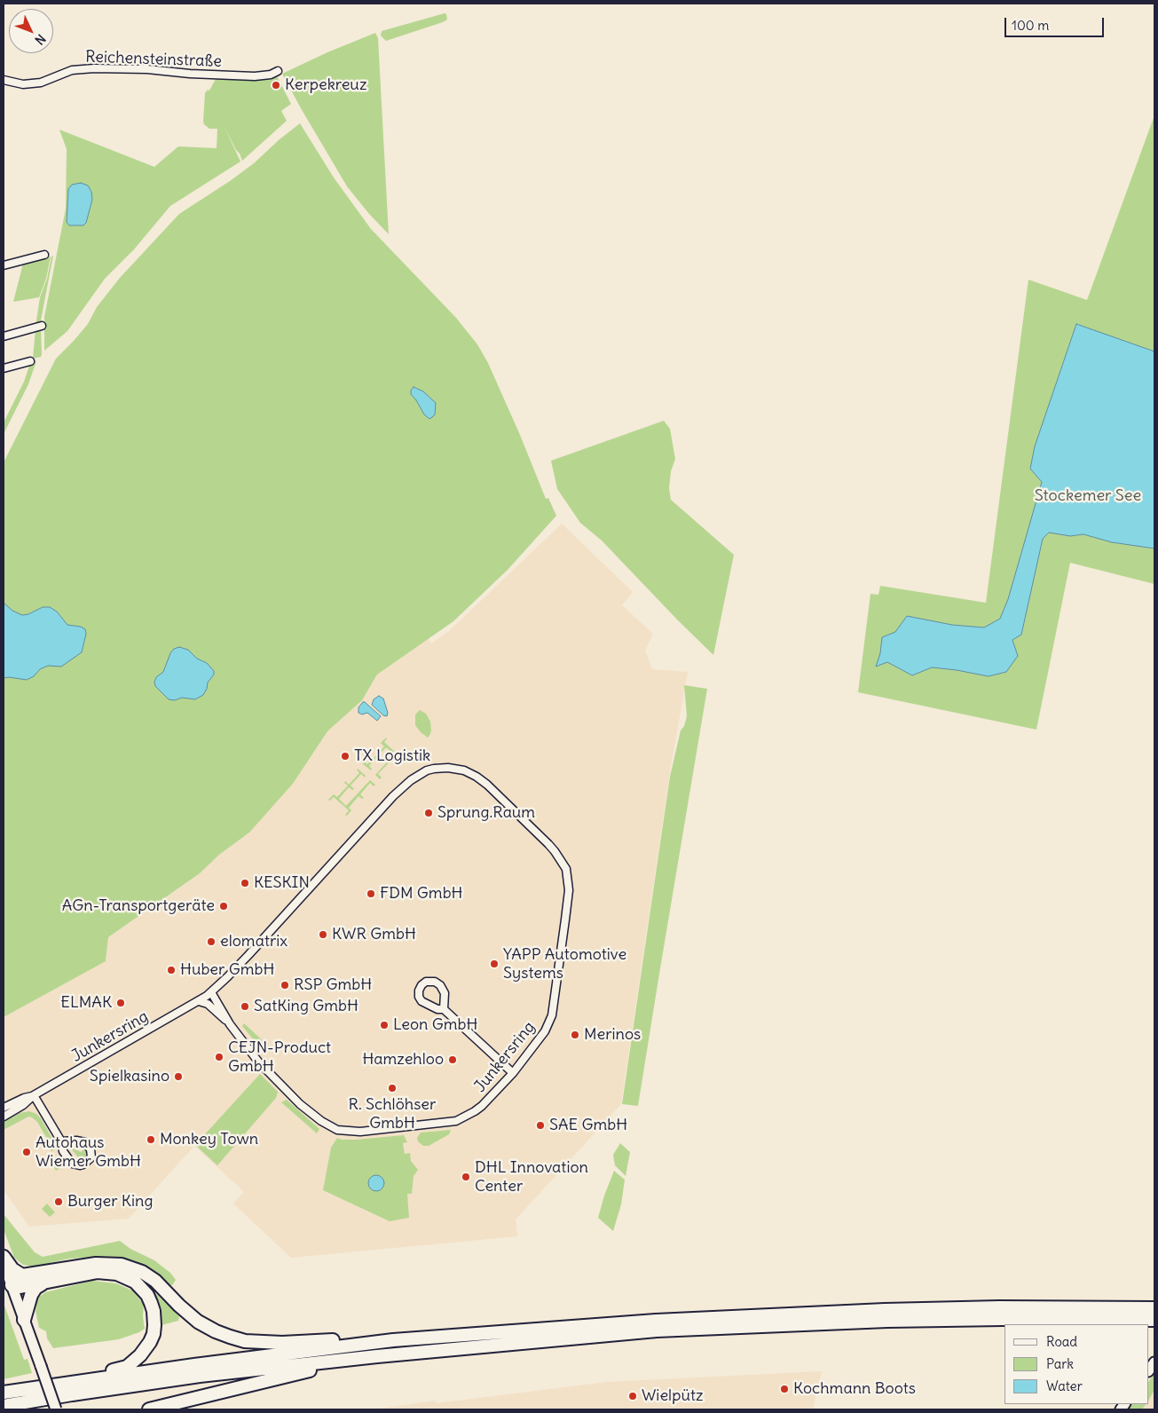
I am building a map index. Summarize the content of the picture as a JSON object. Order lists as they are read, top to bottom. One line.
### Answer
{"streets":{"street":["Reichensteinstraße","Junkersring"]},"parks":["Stockemer See"],"places":["Kerpekreuz","TX Logistik","Sprung.Raum","KESKIN","FDM GmbH","AGn-Transportgeräte","KWR GmbH","elomatrix","YAPP Automotive Systems","Huber GmbH","RSP GmbH","ELMAK","SatKing GmbH","Leon GmbH","Merinos","CEJN-Product GmbH","Hamzehloo","Spielkasino","R. Schlöhser GmbH","SAE GmbH","Monkey Town","Autohaus Wiemer GmbH","DHL Innovation Center","Burger King","Kochmann Boots","Wielpütz"],"legend":["Road","Park","Water"],"scale_bar":"100 m","north":"bottom right"}
